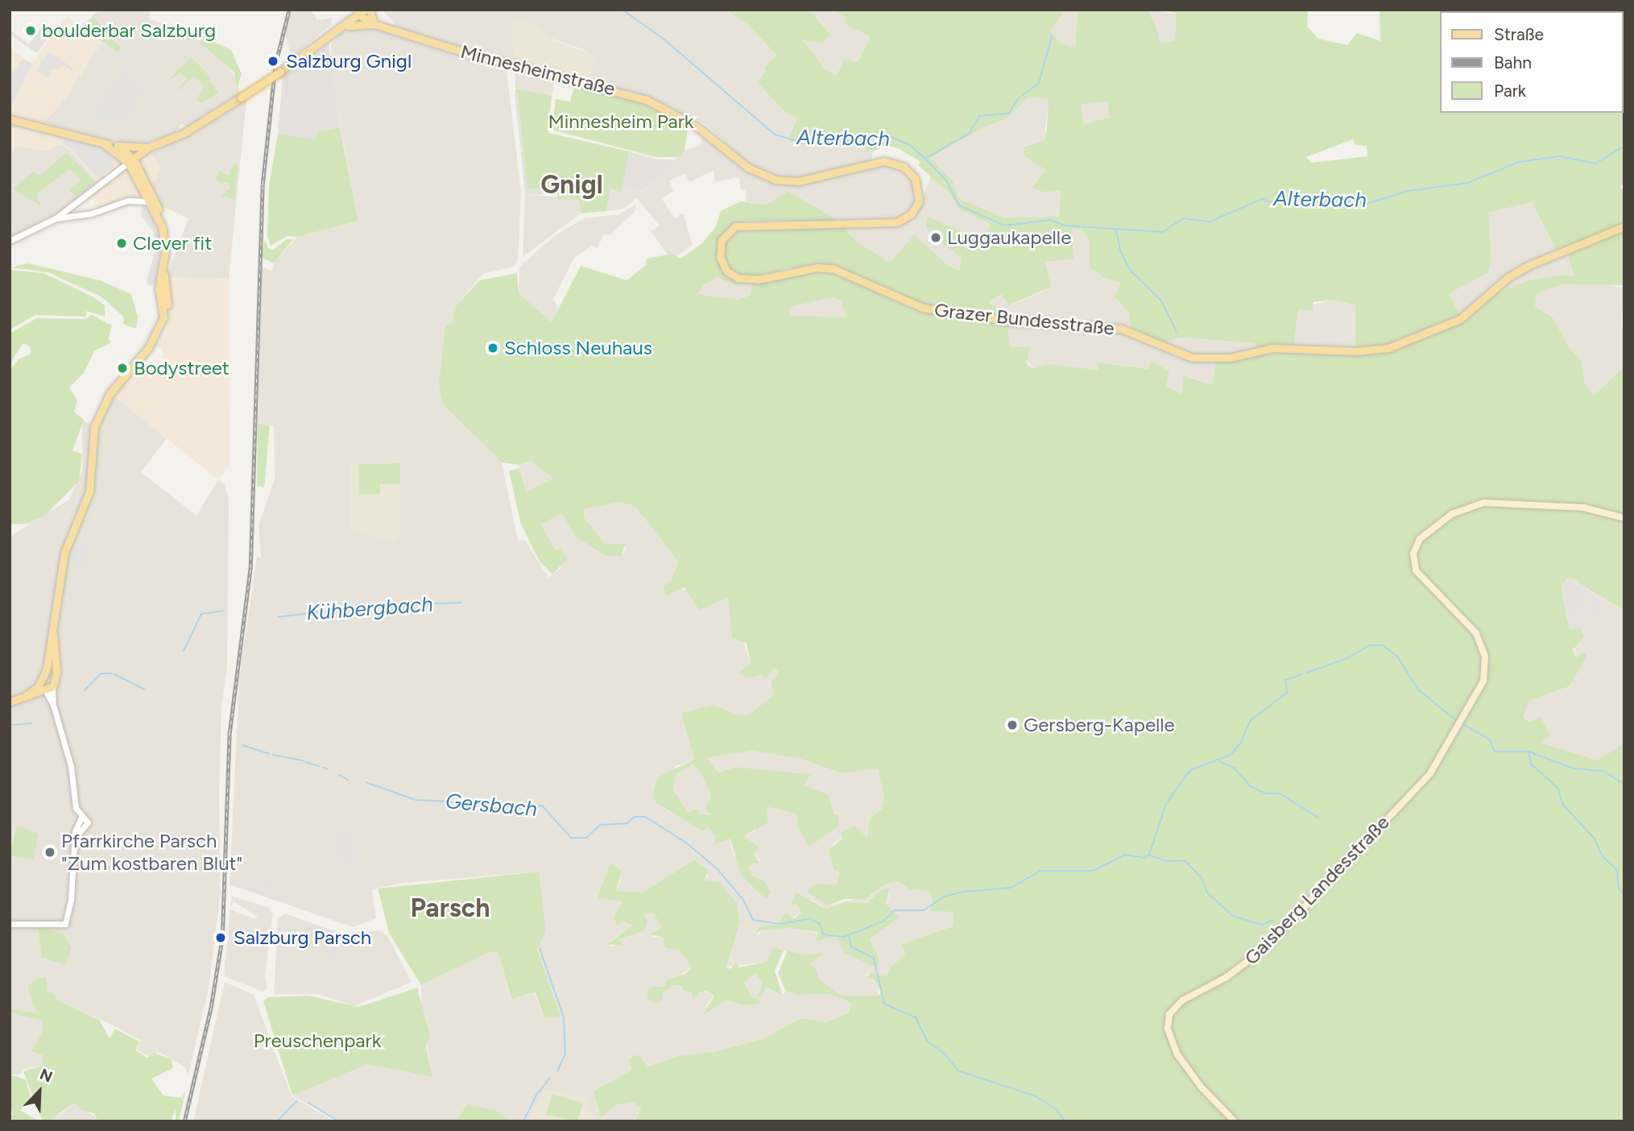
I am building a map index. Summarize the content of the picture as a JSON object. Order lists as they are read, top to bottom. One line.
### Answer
{"streets":{"main road":["Minnesheimstraße","Grazer Bundesstraße","Gaisberg Landesstraße"]},"crossings":[["Minnesheimstraße","Grazer Bundesstraße"]],"districts":["Gnigl","Parsch"],"water":["Alterbach","Kühbergbach","Gersbach"],"parks":["Minnesheim Park","Preuschenpark"],"places":["boulderbar Salzburg","Salzburg Gnigl","Luggaukapelle","Clever fit","Schloss Neuhaus","Bodystreet","Gersberg-Kapelle","Pfarrkirche Parsch \"Zum kostbaren Blut\"","Salzburg Parsch"],"legend":["Straße","Bahn","Park"],"north":"top right"}
